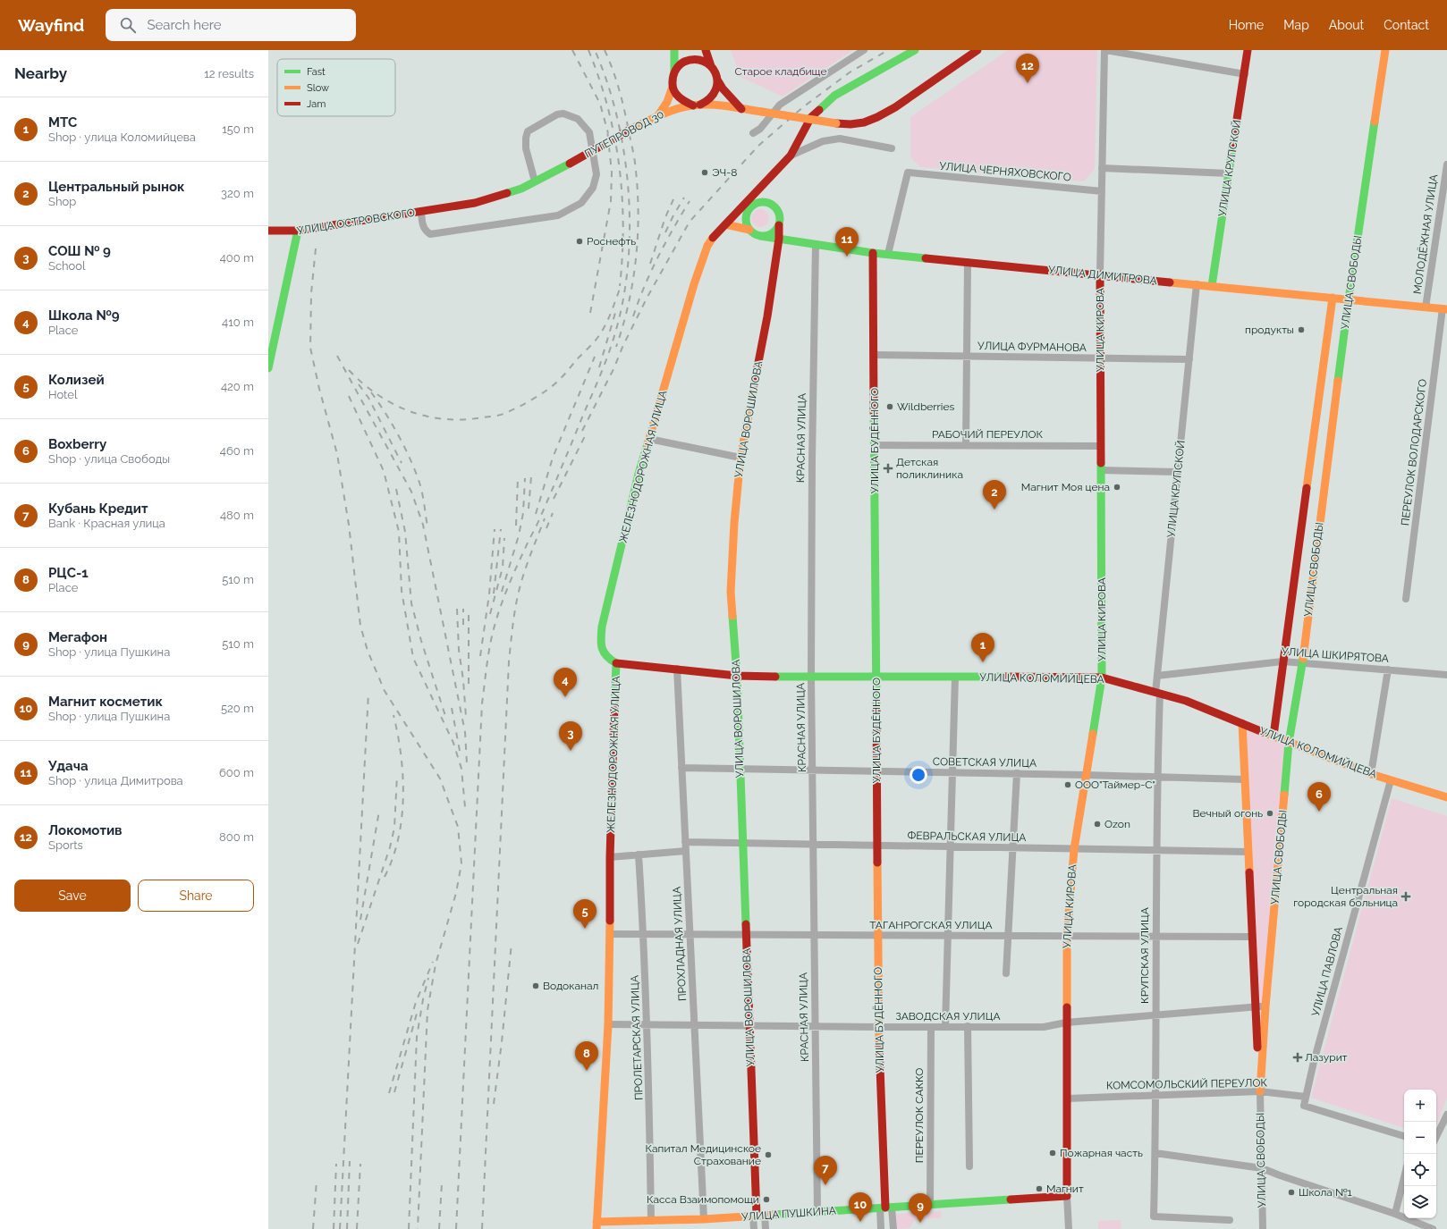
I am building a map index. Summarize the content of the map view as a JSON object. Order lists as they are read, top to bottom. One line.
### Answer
{"streets":{"main road":["ПУТЕПРОВОД 30","УЛИЦА КРУПСКОЙ","УЛИЦА ОСТРОВСКОГО","УЛИЦА ДИМИТРОВА","УЛИЦА СВОБОДЫ","УЛИЦА КИРОВА","УЛИЦА ВОРОШИЛОВА","УЛИЦА БУДЁННОГО","ЖЕЛЕЗНОДОРОЖНАЯ УЛИЦА","УЛИЦА КОЛОМИЙЦЕВА","УЛИЦА ПУШКИНА"],"street":["УЛИЦА ЧЕРНЯХОВСКОГО","МОЛОДЁЖНАЯ УЛИЦА","УЛИЦА ФУРМАНОВА","РАБОЧИЙ ПЕРЕУЛОК","КРАСНАЯ УЛИЦА","ПЕРЕУЛОК ВОЛОДАРСКОГО","УЛИЦА ШКИРЯТОВА","СОВЕТСКАЯ УЛИЦА","ФЕВРАЛЬСКАЯ УЛИЦА","ТАГАНРОГСКАЯ УЛИЦА","ПРОХЛАДНАЯ УЛИЦА","КРУПСКАЯ УЛИЦА","УЛИЦА ПАВЛОВА","ЗАВОДСКАЯ УЛИЦА","ПРОЛЕТАРСКАЯ УЛИЦА","КОМСОМОЛЬСКИЙ ПЕРЕУЛОК","ПЕРЕУЛОК САККО"]},"crossings":[["ПУТЕПРОВОД 30","УЛИЦА ОСТРОВСКОГО"],["УЛИЦА КРУПСКОЙ","УЛИЦА ДИМИТРОВА"],["УЛИЦА КРУПСКОЙ","УЛИЦА ФУРМАНОВА"],["УЛИЦА КРУПСКОЙ","УЛИЦА ШКИРЯТОВА"],["УЛИЦА КРУПСКОЙ","УЛИЦА КОЛОМИЙЦЕВА"],["УЛИЦА КРУПСКОЙ","КРУПСКАЯ УЛИЦА"],["УЛИЦА ЧЕРНЯХОВСКОГО","УЛИЦА ДИМИТРОВА"],["УЛИЦА ЧЕРНЯХОВСКОГО","УЛИЦА КИРОВА"],["МОЛОДЁЖНАЯ УЛИЦА","УЛИЦА ДИМИТРОВА"],["УЛИЦА ДИМИТРОВА","УЛИЦА СВОБОДЫ"],["УЛИЦА ДИМИТРОВА","УЛИЦА КИРОВА"],["УЛИЦА ДИМИТРОВА","УЛИЦА ВОРОШИЛОВА"],["УЛИЦА ДИМИТРОВА","КРАСНАЯ УЛИЦА"],["УЛИЦА ДИМИТРОВА","УЛИЦА БУДЁННОГО"],["УЛИЦА ДИМИТРОВА","ПЕРЕУЛОК ВОЛОДАРСКОГО"],["УЛИЦА СВОБОДЫ","УЛИЦА ШКИРЯТОВА"],["УЛИЦА СВОБОДЫ","УЛИЦА КОЛОМИЙЦЕВА"],["УЛИЦА СВОБОДЫ","СОВЕТСКАЯ УЛИЦА"],["УЛИЦА СВОБОДЫ","ФЕВРАЛЬСКАЯ УЛИЦА"],["УЛИЦА СВОБОДЫ","ТАГАНРОГСКАЯ УЛИЦА"],["УЛИЦА СВОБОДЫ","ЗАВОДСКАЯ УЛИЦА"],["УЛИЦА СВОБОДЫ","КОМСОМОЛЬСКИЙ ПЕРЕУЛОК"],["УЛИЦА КИРОВА","УЛИЦА ФУРМАНОВА"],["УЛИЦА КИРОВА","РАБОЧИЙ ПЕРЕУЛОК"],["УЛИЦА КИРОВА","УЛИЦА КОЛОМИЙЦЕВА"],["УЛИЦА КИРОВА","СОВЕТСКАЯ УЛИЦА"],["УЛИЦА КИРОВА","ФЕВРАЛЬСКАЯ УЛИЦА"],["УЛИЦА КИРОВА","ТАГАНРОГСКАЯ УЛИЦА"],["УЛИЦА КИРОВА","ЗАВОДСКАЯ УЛИЦА"],["УЛИЦА КИРОВА","КОМСОМОЛЬСКИЙ ПЕРЕУЛОК"],["УЛИЦА КИРОВА","УЛИЦА ПУШКИНА"],["УЛИЦА ФУРМАНОВА","УЛИЦА БУДЁННОГО"],["УЛИЦА ВОРОШИЛОВА","УЛИЦА КОЛОМИЙЦЕВА"],["УЛИЦА ВОРОШИЛОВА","СОВЕТСКАЯ УЛИЦА"],["УЛИЦА ВОРОШИЛОВА","ФЕВРАЛЬСКАЯ УЛИЦА"],["УЛИЦА ВОРОШИЛОВА","ТАГАНРОГСКАЯ УЛИЦА"],["УЛИЦА ВОРОШИЛОВА","ЗАВОДСКАЯ УЛИЦА"],["УЛИЦА ВОРОШИЛОВА","УЛИЦА ПУШКИНА"],["РАБОЧИЙ ПЕРЕУЛОК","УЛИЦА БУДЁННОГО"],["КРАСНАЯ УЛИЦА","УЛИЦА КОЛОМИЙЦЕВА"],["КРАСНАЯ УЛИЦА","СОВЕТСКАЯ УЛИЦА"],["КРАСНАЯ УЛИЦА","ФЕВРАЛЬСКАЯ УЛИЦА"],["КРАСНАЯ УЛИЦА","ТАГАНРОГСКАЯ УЛИЦА"],["КРАСНАЯ УЛИЦА","ЗАВОДСКАЯ УЛИЦА"],["КРАСНАЯ УЛИЦА","УЛИЦА ПУШКИНА"],["УЛИЦА БУДЁННОГО","УЛИЦА КОЛОМИЙЦЕВА"],["УЛИЦА БУДЁННОГО","СОВЕТСКАЯ УЛИЦА"],["УЛИЦА БУДЁННОГО","ФЕВРАЛЬСКАЯ УЛИЦА"],["УЛИЦА БУДЁННОГО","ТАГАНРОГСКАЯ УЛИЦА"],["УЛИЦА БУДЁННОГО","ЗАВОДСКАЯ УЛИЦА"],["УЛИЦА БУДЁННОГО","УЛИЦА ПУШКИНА"],["ЖЕЛЕЗНОДОРОЖНАЯ УЛИЦА","УЛИЦА КОЛОМИЙЦЕВА"],["ЖЕЛЕЗНОДОРОЖНАЯ УЛИЦА","ТАГАНРОГСКАЯ УЛИЦА"],["ЖЕЛЕЗНОДОРОЖНАЯ УЛИЦА","ЗАВОДСКАЯ УЛИЦА"],["ЖЕЛЕЗНОДОРОЖНАЯ УЛИЦА","УЛИЦА ПУШКИНА"],["УЛИЦА КОЛОМИЙЦЕВА","ПРОХЛАДНАЯ УЛИЦА"],["УЛИЦА КОЛОМИЙЦЕВА","КРУПСКАЯ УЛИЦА"],["УЛИЦА КОЛОМИЙЦЕВА","УЛИЦА ПАВЛОВА"],["СОВЕТСКАЯ УЛИЦА","ПРОХЛАДНАЯ УЛИЦА"],["СОВЕТСКАЯ УЛИЦА","КРУПСКАЯ УЛИЦА"],["ФЕВРАЛЬСКАЯ УЛИЦА","ПРОХЛАДНАЯ УЛИЦА"],["ФЕВРАЛЬСКАЯ УЛИЦА","КРУПСКАЯ УЛИЦА"],["ТАГАНРОГСКАЯ УЛИЦА","ПРОХЛАДНАЯ УЛИЦА"],["ТАГАНРОГСКАЯ УЛИЦА","КРУПСКАЯ УЛИЦА"],["ТАГАНРОГСКАЯ УЛИЦА","ПРОЛЕТАРСКАЯ УЛИЦА"],["ПРОХЛАДНАЯ УЛИЦА","ЗАВОДСКАЯ УЛИЦА"],["ПРОХЛАДНАЯ УЛИЦА","УЛИЦА ПУШКИНА"],["КРУПСКАЯ УЛИЦА","ЗАВОДСКАЯ УЛИЦА"],["КРУПСКАЯ УЛИЦА","КОМСОМОЛЬСКИЙ ПЕРЕУЛОК"],["УЛИЦА ПАВЛОВА","КОМСОМОЛЬСКИЙ ПЕРЕУЛОК"],["ЗАВОДСКАЯ УЛИЦА","ПРОЛЕТАРСКАЯ УЛИЦА"],["ЗАВОДСКАЯ УЛИЦА","ПЕРЕУЛОК САККО"],["ПРОЛЕТАРСКАЯ УЛИЦА","УЛИЦА ПУШКИНА"],["ПЕРЕУЛОК САККО","УЛИЦА ПУШКИНА"]],"parks":["Старое кладбище"],"places":{"other":["ЭЧ-8","Роснефть","продукты","Wildberries","Магнит Моя цена","ООО\"Таймер-С\"","Вечный огонь","Ozon","Водоканал","Пожарная часть","Капитал Медицинское Страхование","Магнит","Школа №1","Касса Взаимопомощи"],"health":["Детская поликлиника","Центральная городская больница","Лазурит"]},"legend":["Fast","Slow","Jam"],"page":{"header":"Wayfind","search":"Search here","nav":["Home","Map","About","Contact"],"heading":["Nearby","12 results"],"pins":["12","11","2","1","4","3","6","5","8","7","10","9"],"list":[{"mark":"1","name":"МТС","note":"Shop · улица Коломийцева","value":"150 m"},{"mark":"2","name":"Центральный рынок","note":"Shop","value":"320 m"},{"mark":"3","name":"СОШ № 9","note":"School","value":"400 m"},{"mark":"4","name":"Школа №9","note":"Place","value":"410 m"},{"mark":"5","name":"Колизей","note":"Hotel","value":"420 m"},{"mark":"6","name":"Boxberry","note":"Shop · улица Свободы","value":"460 m"},{"mark":"7","name":"Кубань Кредит","note":"Bank · Красная улица","value":"480 m"},{"mark":"8","name":"РЦС-1","note":"Place","value":"510 m"},{"mark":"9","name":"Мегафон","note":"Shop · улица Пушкина","value":"510 m"},{"mark":"10","name":"Магнит косметик","note":"Shop · улица Пушкина","value":"520 m"},{"mark":"11","name":"Удача","note":"Shop · улица Димитрова","value":"600 m"},{"mark":"12","name":"Локомотив","note":"Sports","value":"800 m"}],"buttons":["Save","Share"],"map_buttons":["+","−"]}}
